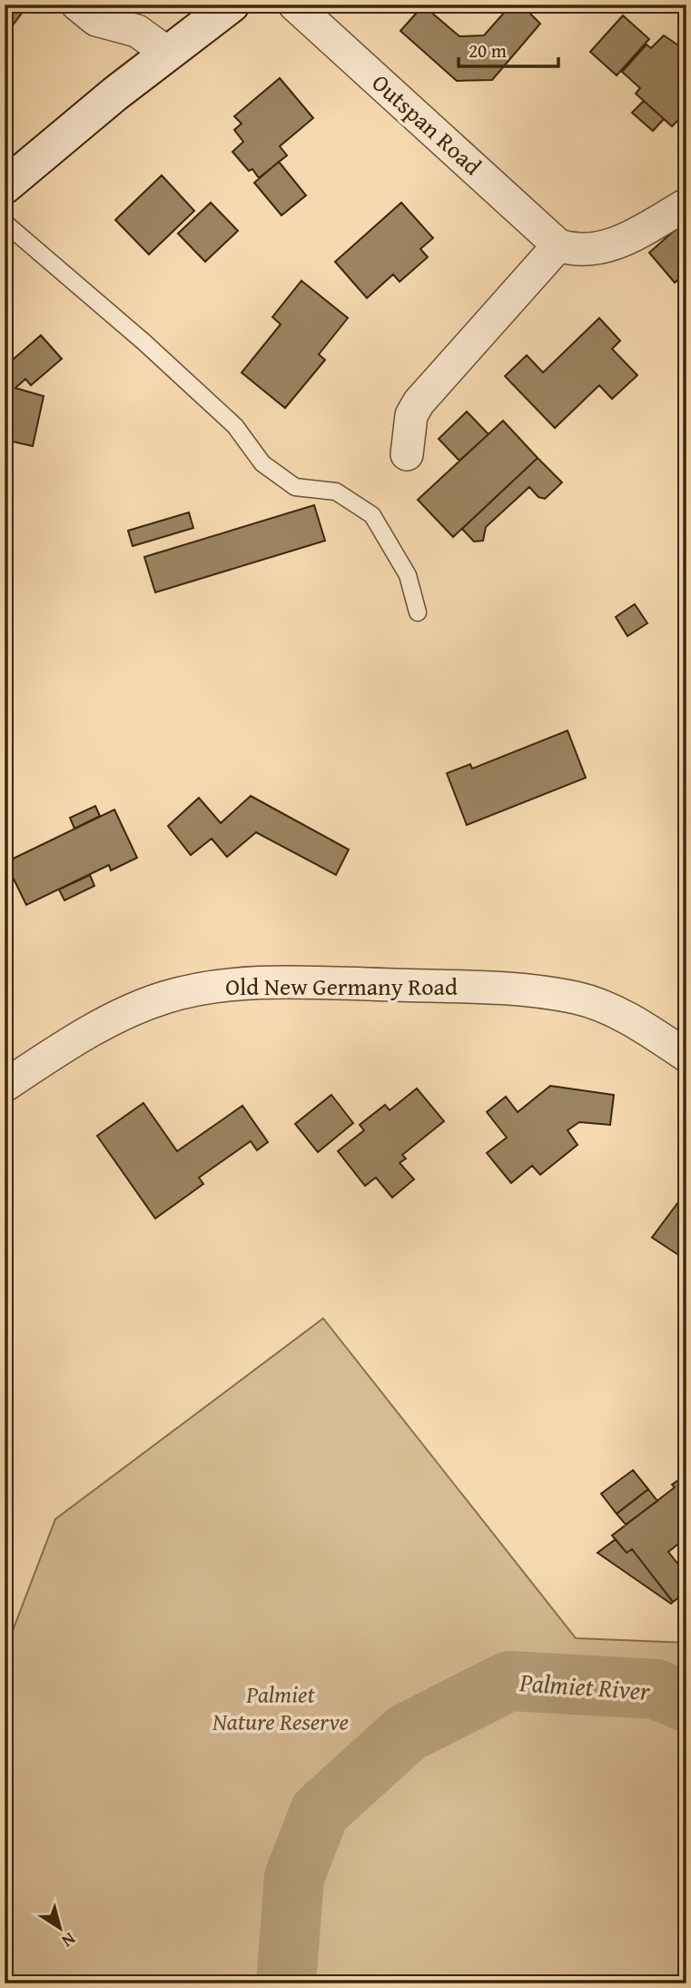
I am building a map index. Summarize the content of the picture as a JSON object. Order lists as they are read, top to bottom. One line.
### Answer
{"streets":{"street":["Outspan Road","Old New Germany Road"]},"water":["Palmiet River"],"parks":["Palmiet Nature Reserve"],"scale_bar":"20 m","north":"bottom right"}
